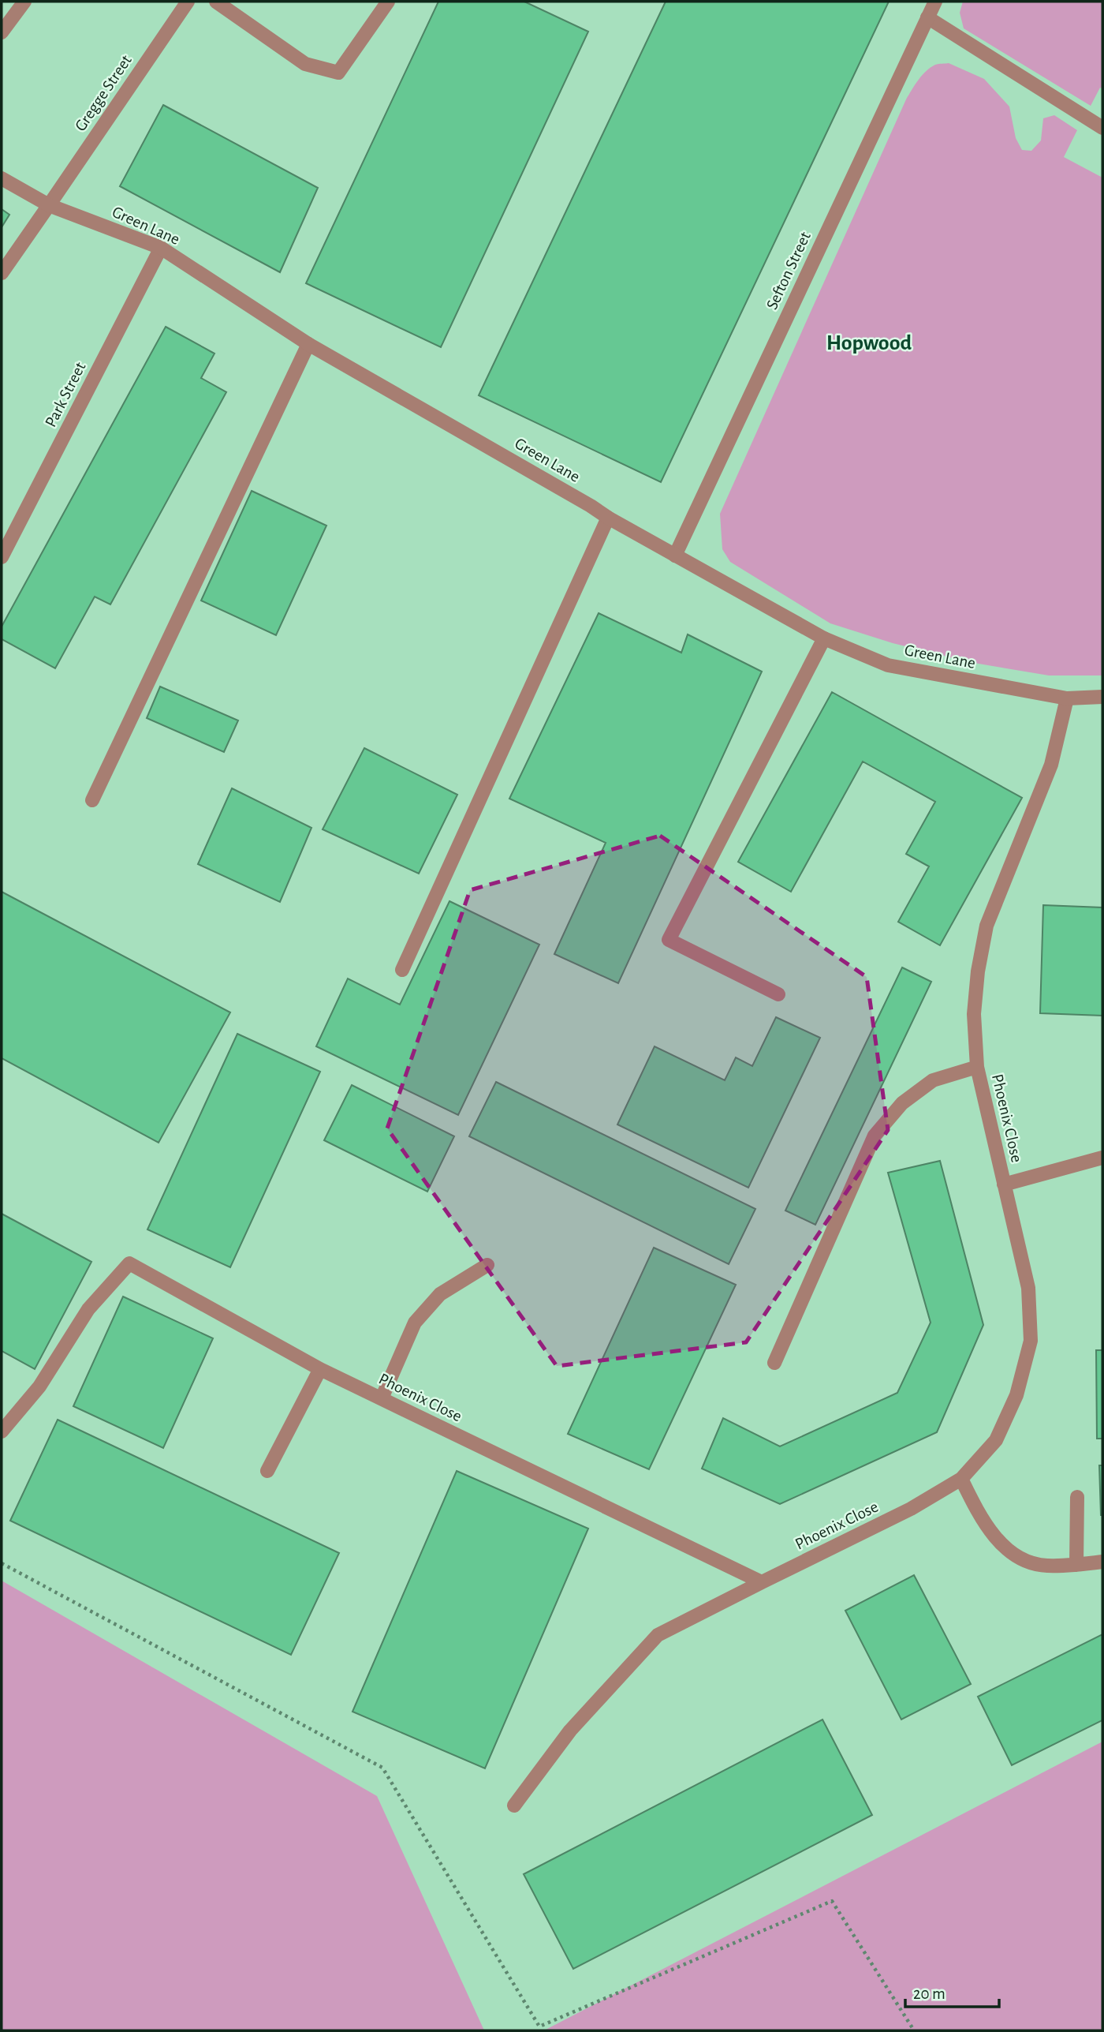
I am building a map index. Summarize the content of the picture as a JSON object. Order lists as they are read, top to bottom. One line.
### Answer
{"streets":{"street":["Gregge Street","Green Lane","Sefton Street","Park Street","Phoenix Close"]},"crossings":[["Gregge Street","Green Lane"],["Green Lane","Sefton Street"],["Green Lane","Park Street"],["Green Lane","Phoenix Close"]],"districts":["Hopwood"],"scale_bar":"20 m"}
